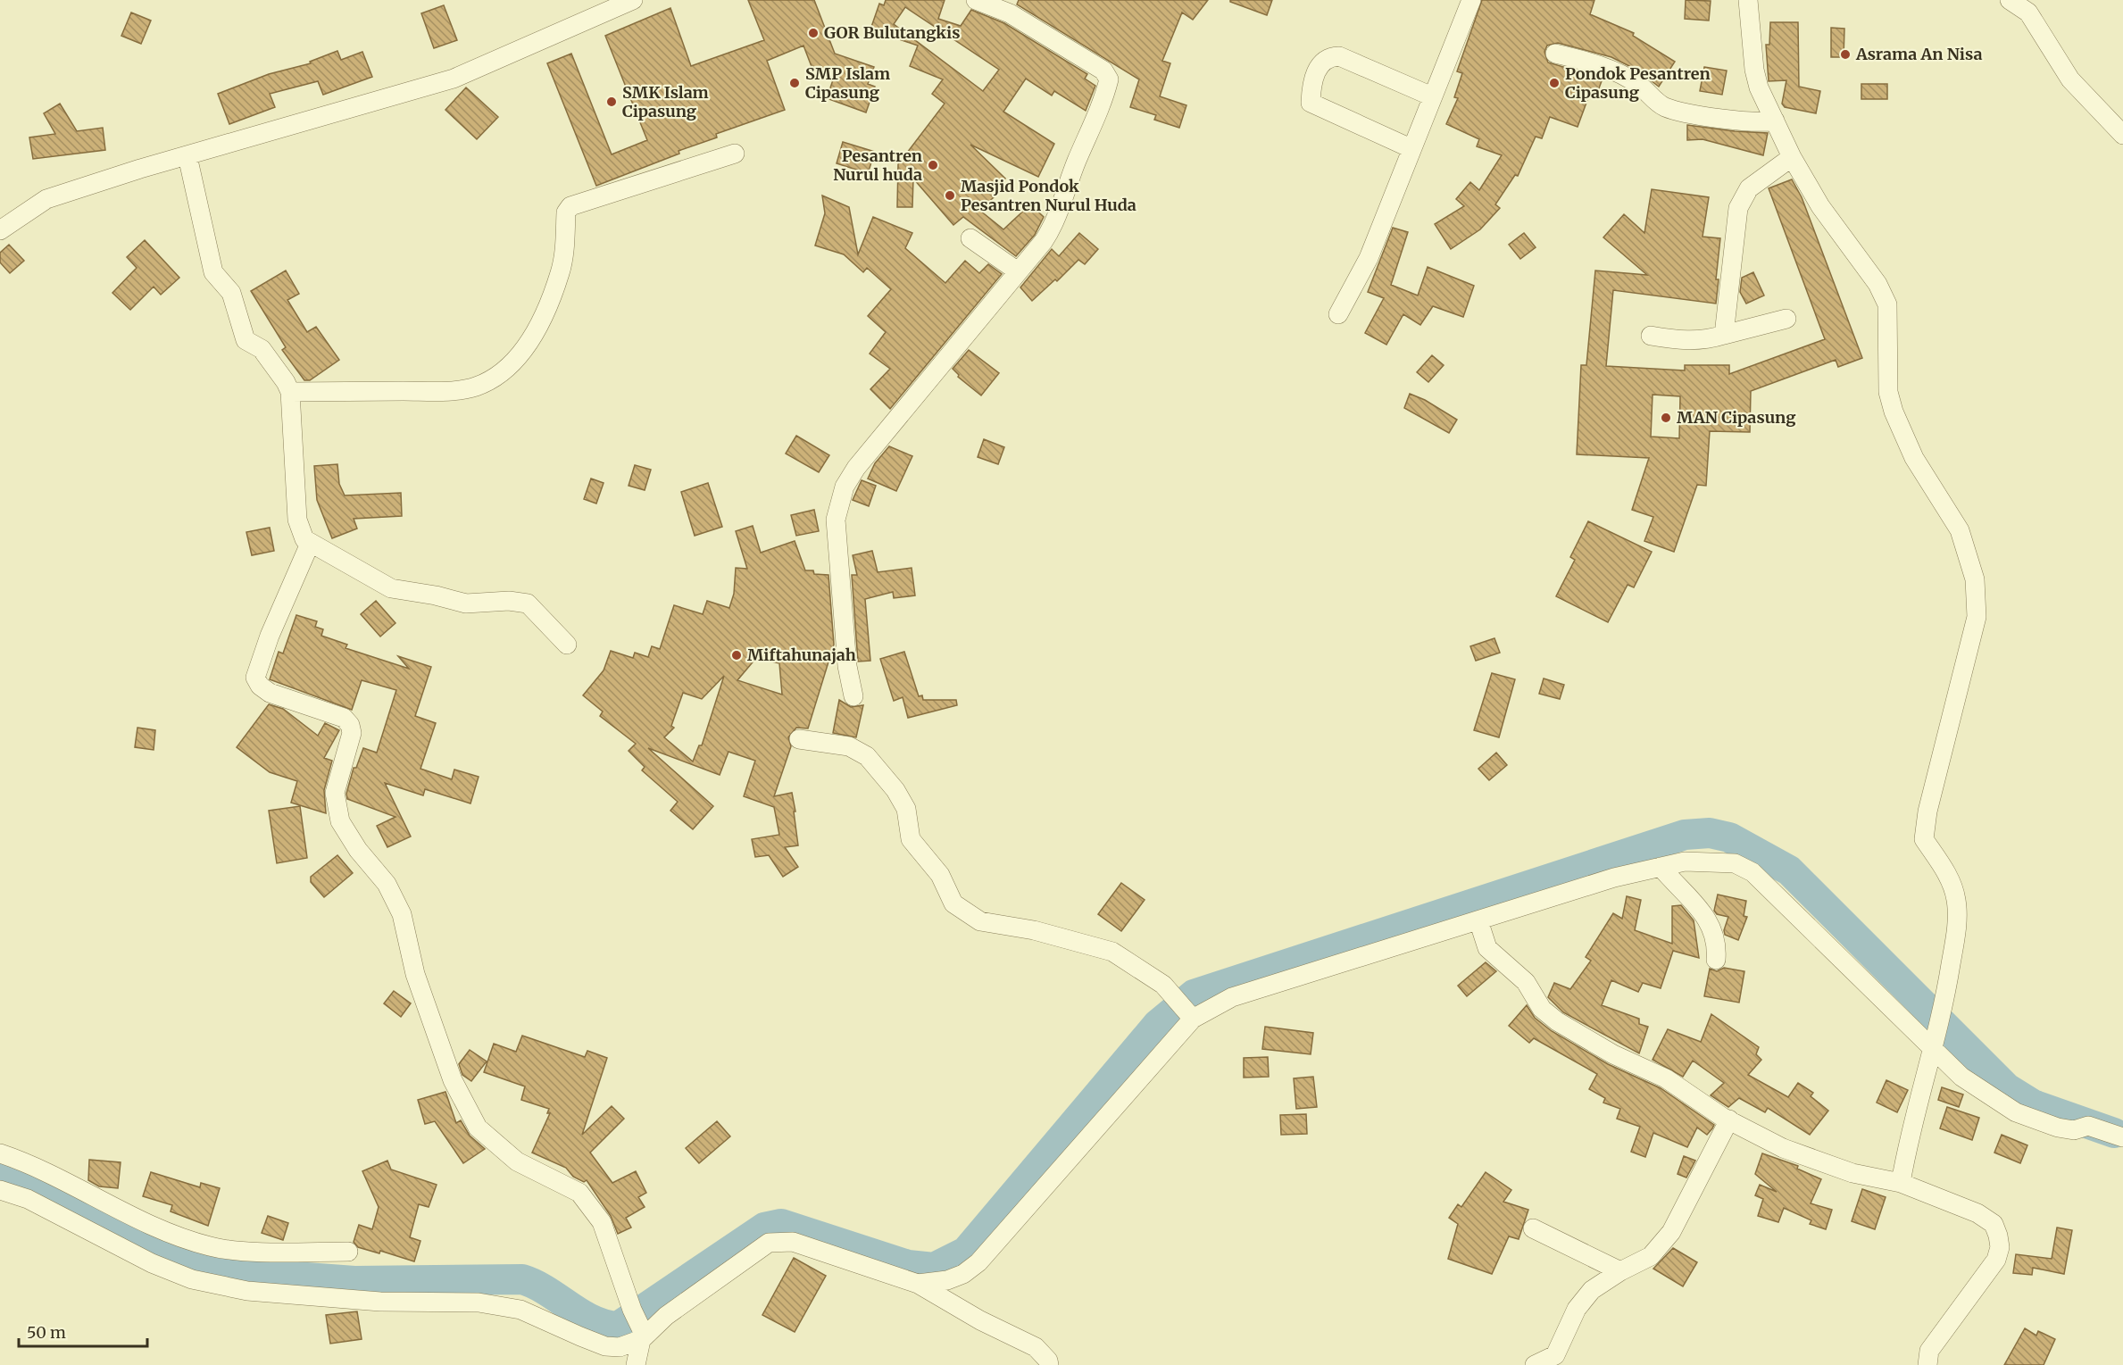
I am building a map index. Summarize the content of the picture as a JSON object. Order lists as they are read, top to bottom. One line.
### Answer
{"places":["GOR Bulutangkis","Asrama An Nisa","SMP Islam Cipasung","Pondok Pesantren Cipasung","SMK Islam Cipasung","Pesantren Nurul huda","Masjid Pondok Pesantren Nurul Huda","MAN Cipasung","Miftahunajah"],"scale_bar":"50 m"}
